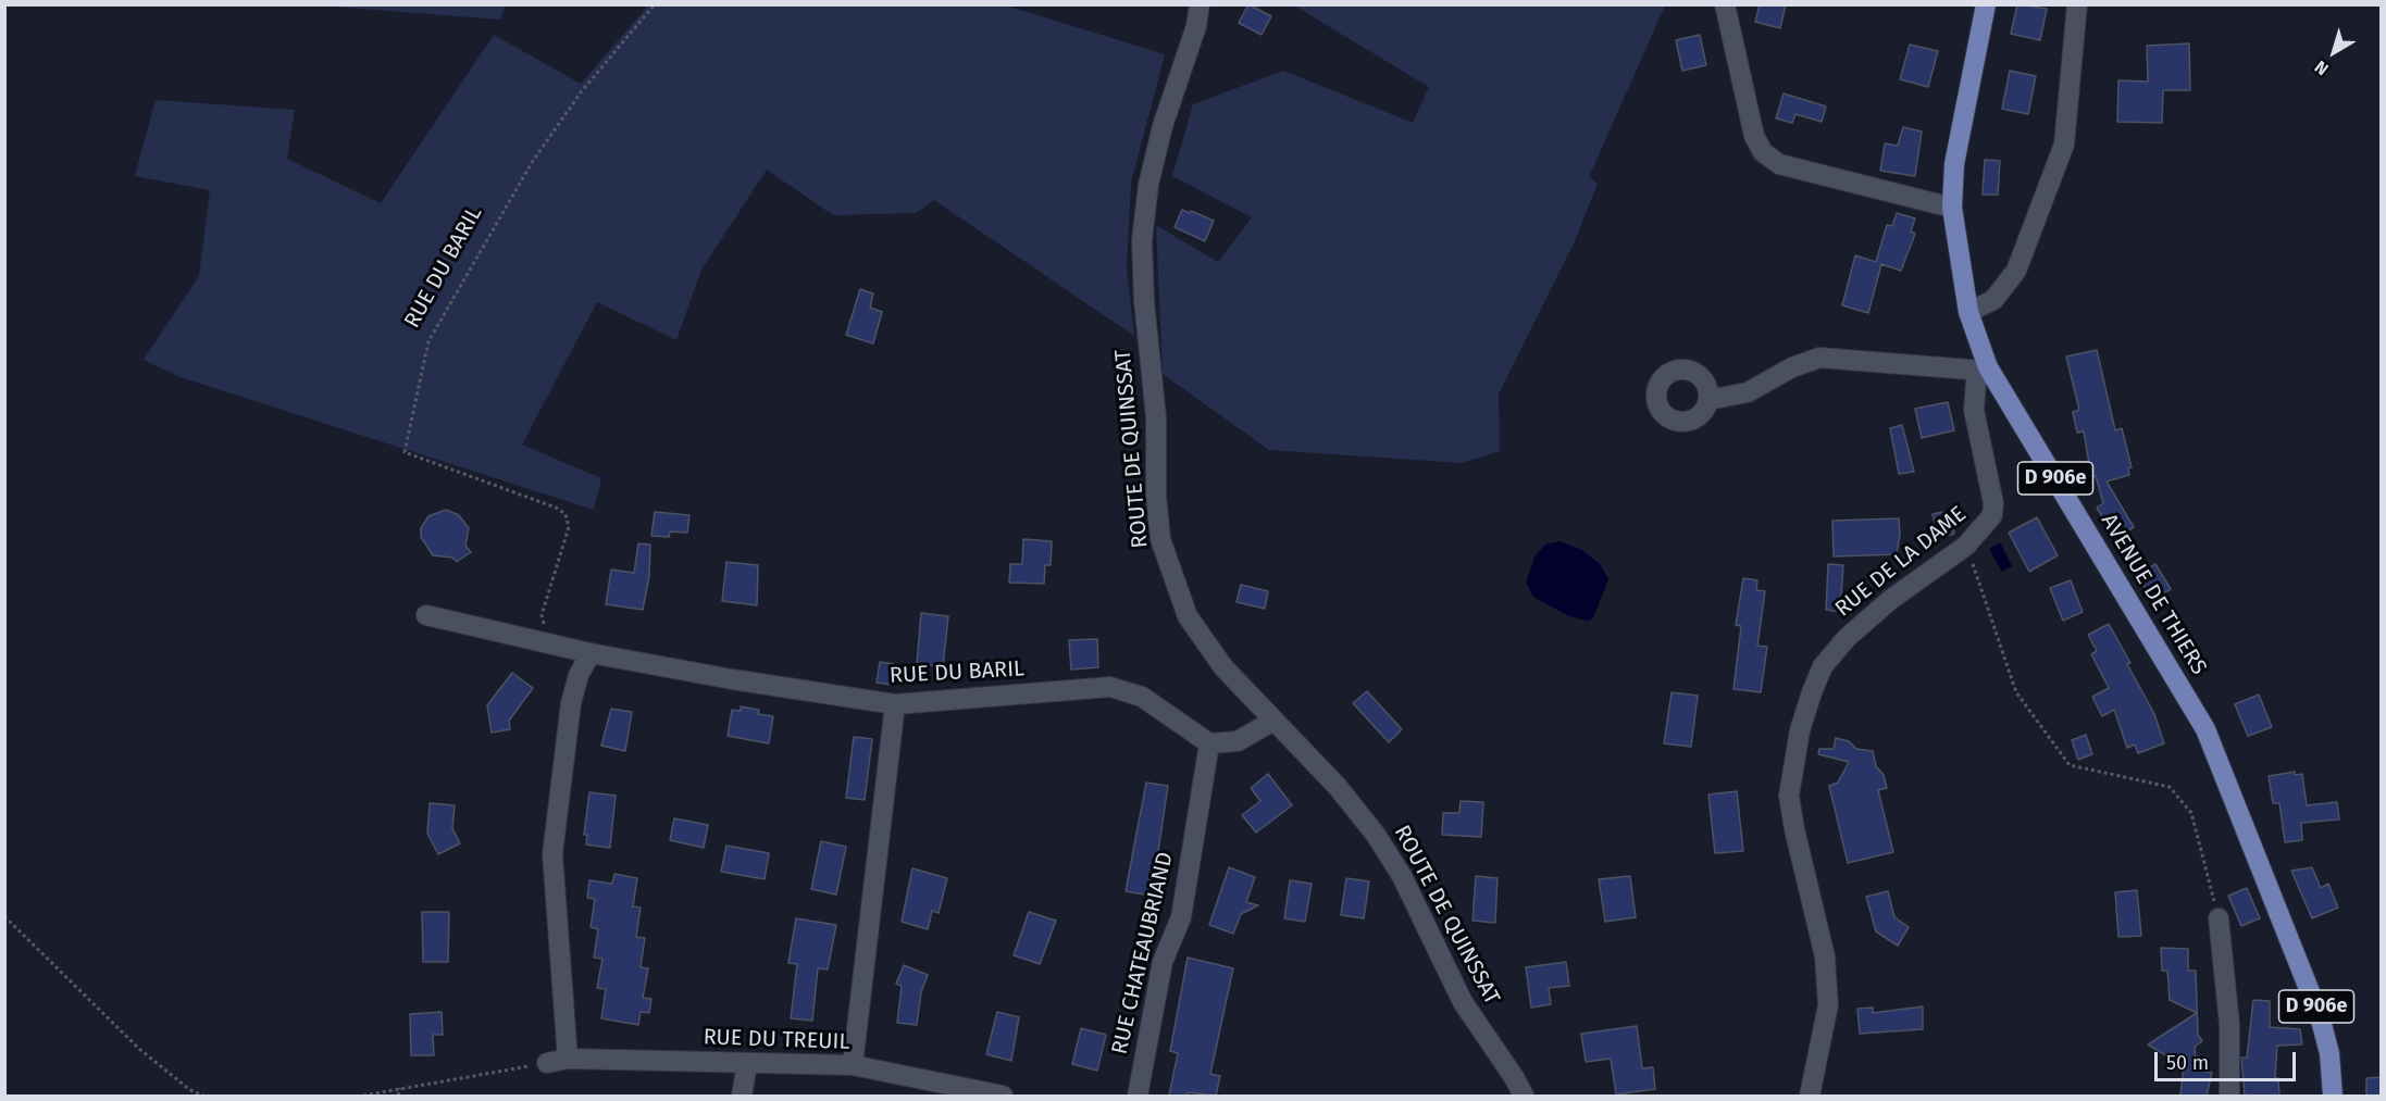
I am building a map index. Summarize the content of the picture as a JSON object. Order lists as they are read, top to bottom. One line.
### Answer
{"streets":{"main road":["D 906e","AVENUE DE THIERS"],"street":["RUE DU BARIL","ROUTE DE QUINSSAT","RUE DE LA DAME","RUE CHATEAUBRIAND","RUE DU TREUIL"]},"crossings":[["RUE DU BARIL","RUE CHATEAUBRIAND"],["RUE DE LA DAME","AVENUE DE THIERS"]],"scale_bar":"50 m","north":"bottom left"}
